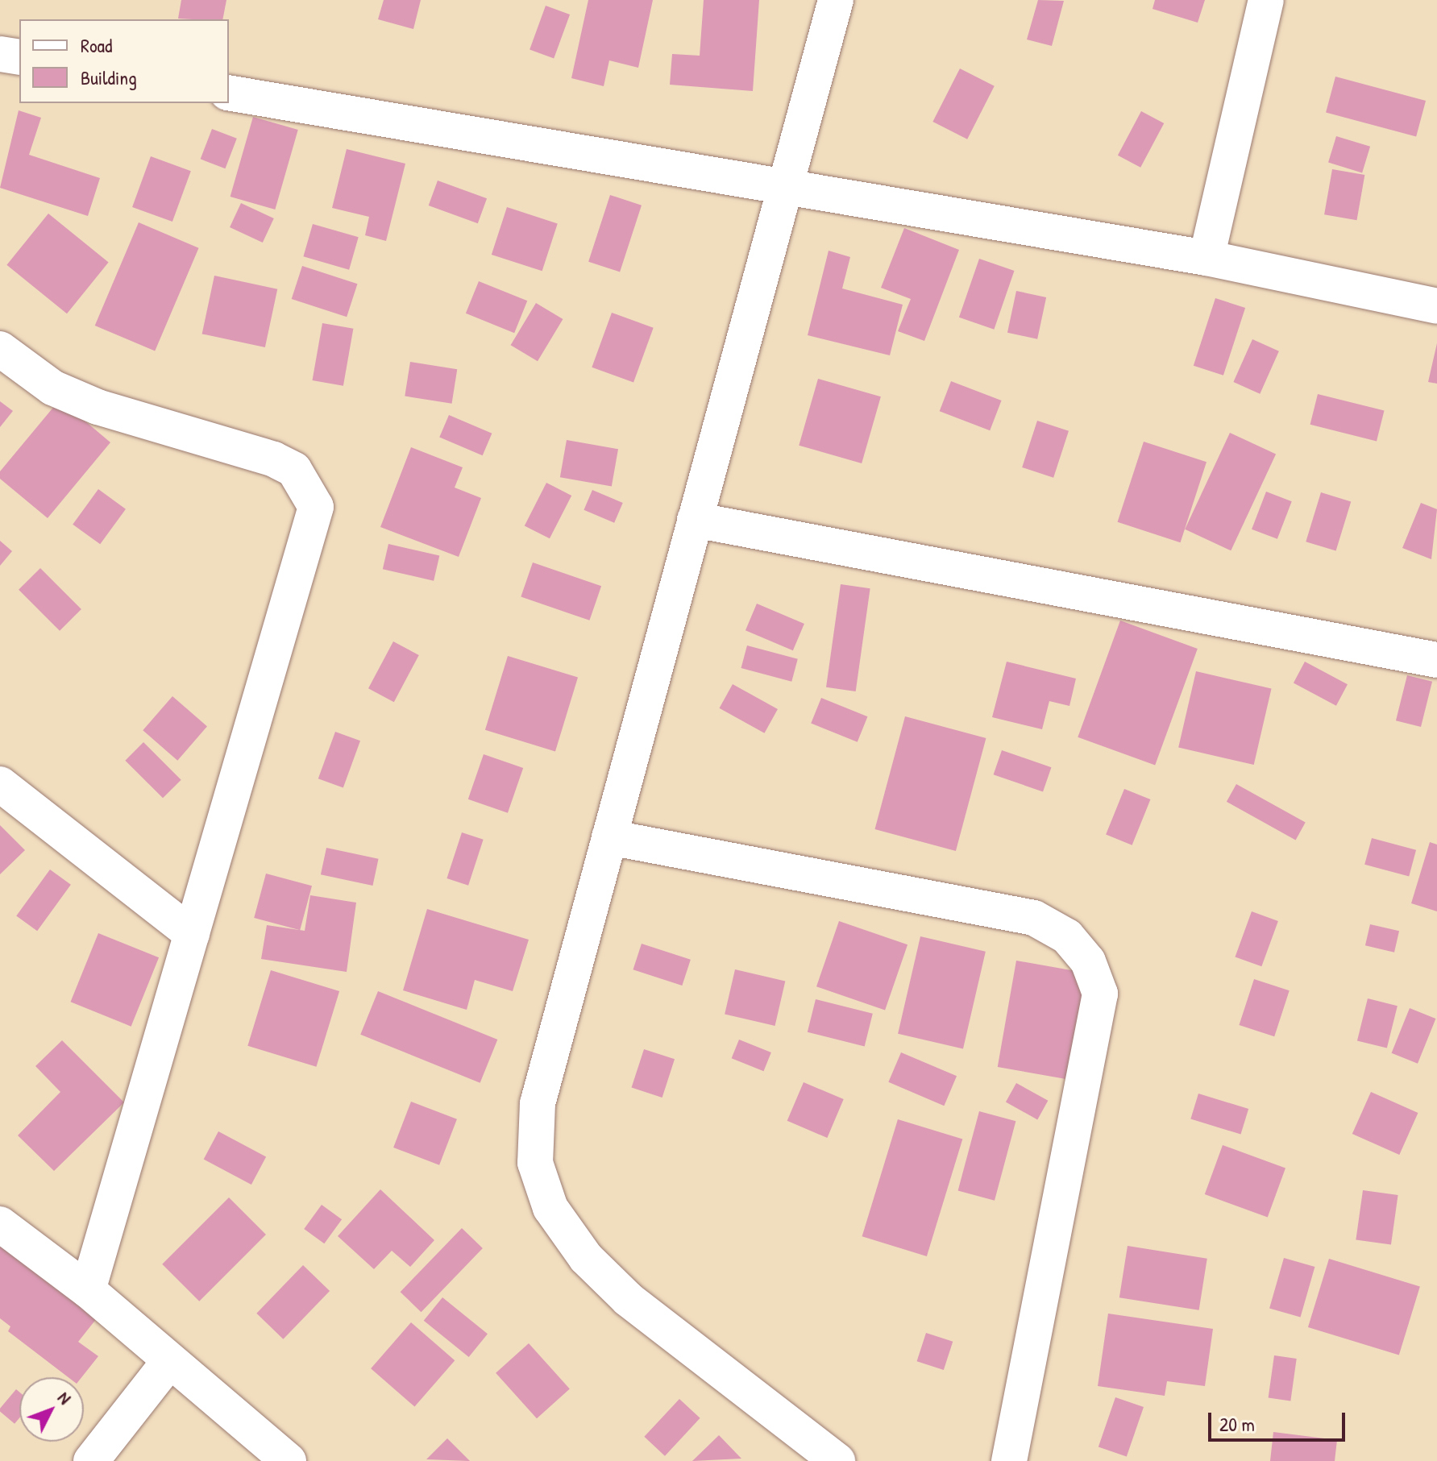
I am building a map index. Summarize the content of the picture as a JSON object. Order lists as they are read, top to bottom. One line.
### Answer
{"legend":["Road","Building"],"scale_bar":"20 m","north":"top right"}
